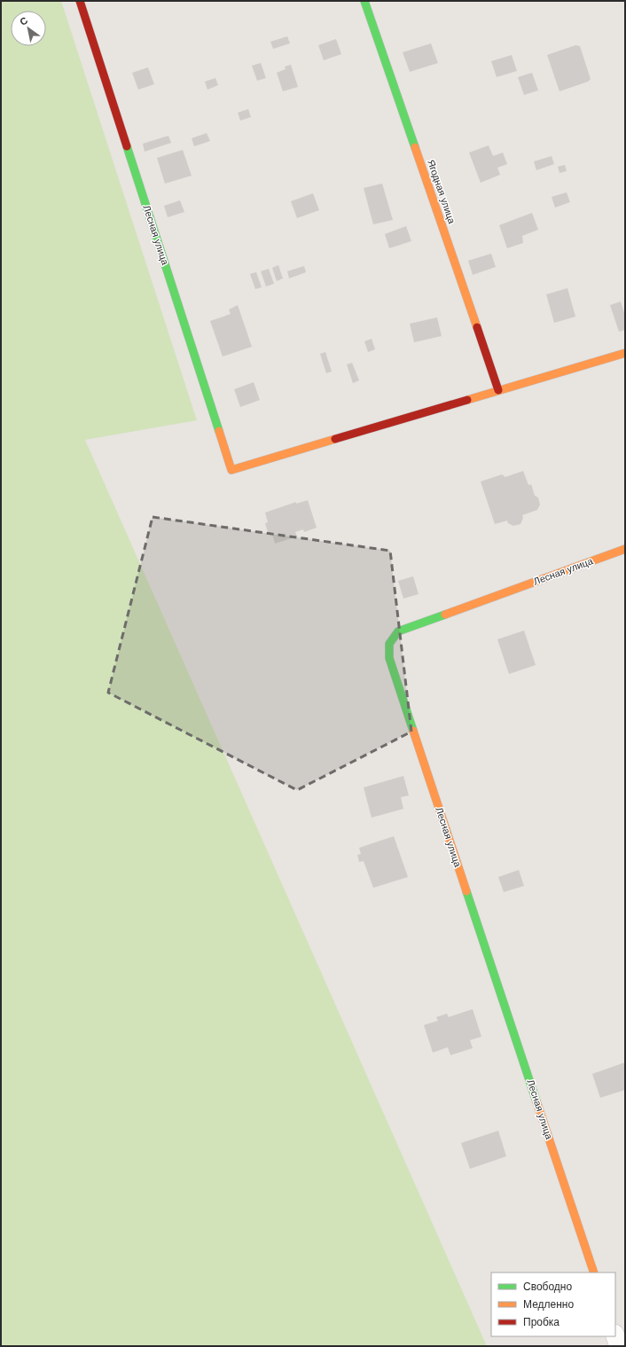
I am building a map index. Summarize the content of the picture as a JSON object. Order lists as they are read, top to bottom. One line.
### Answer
{"streets":{"street":["Ягодная улица","Лесная улица"]},"crossings":[["Ягодная улица","Лесная улица"]],"legend":["Свободно","Медленно","Пробка"],"north":"top left"}
